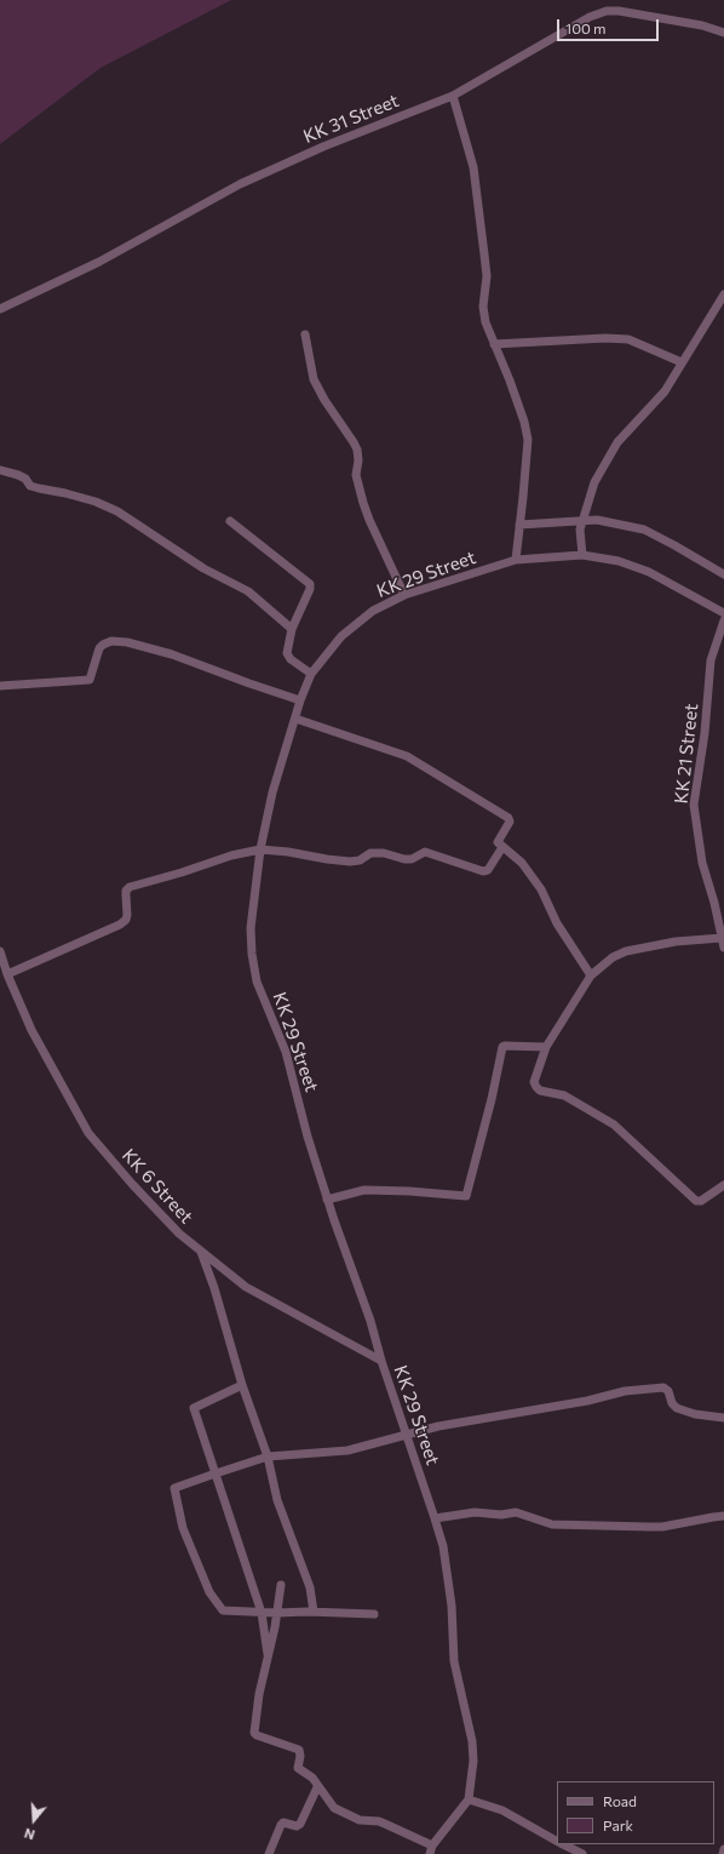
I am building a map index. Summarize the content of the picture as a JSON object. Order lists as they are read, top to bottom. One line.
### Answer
{"streets":{"street":["KK 31 Street","KK 29 Street","KK 21 Street","KK 6 Street"]},"crossings":[["KK 29 Street","KK 6 Street"]],"legend":["Road","Park"],"scale_bar":"100 m","north":"bottom"}
